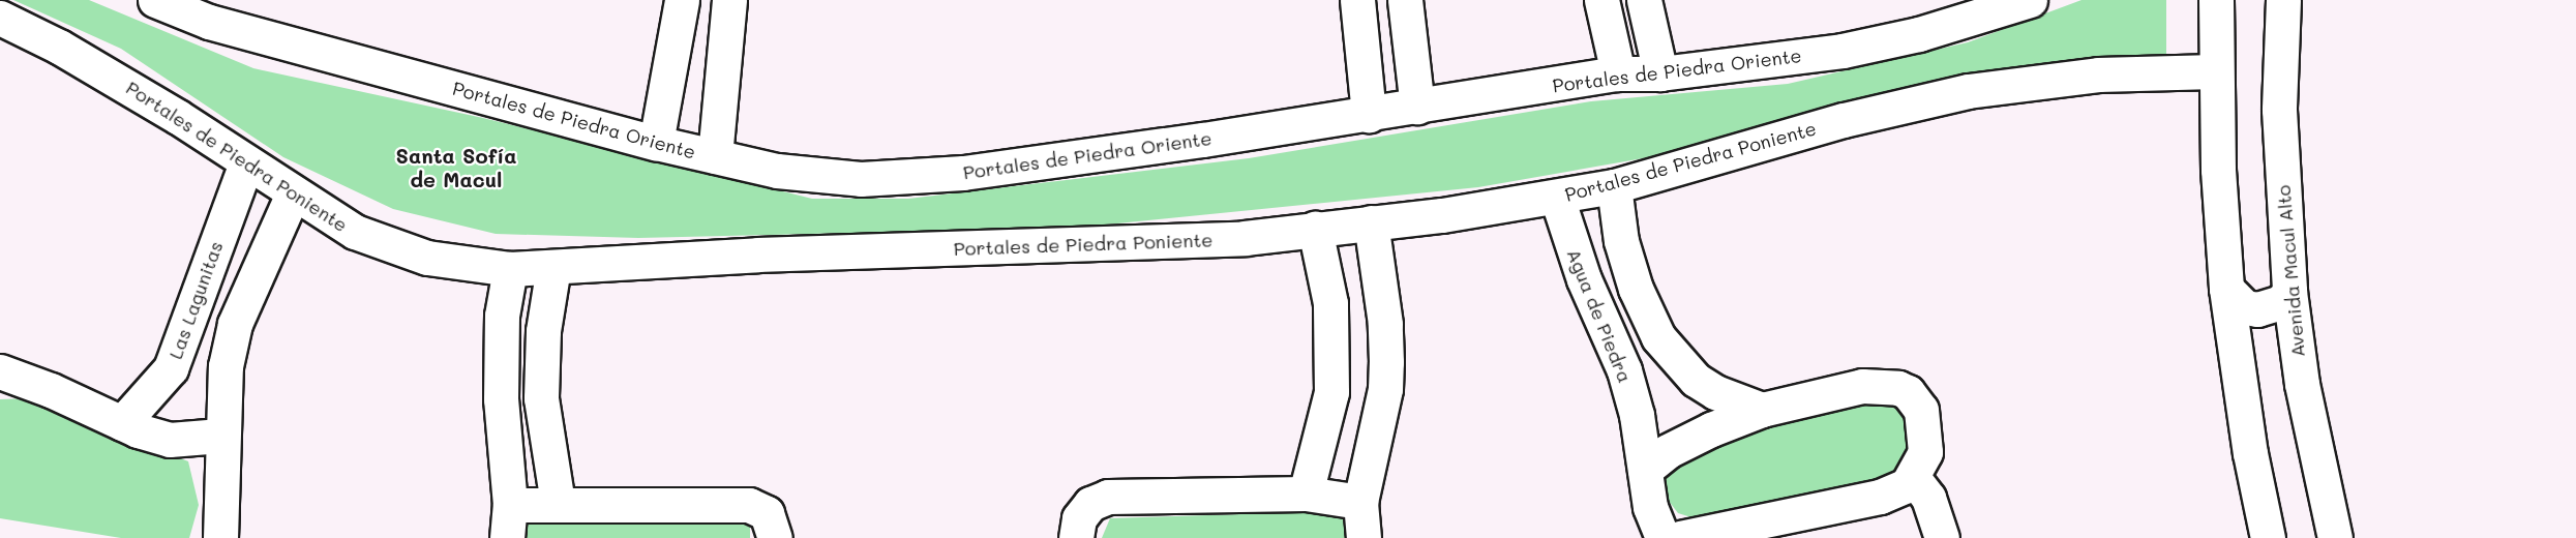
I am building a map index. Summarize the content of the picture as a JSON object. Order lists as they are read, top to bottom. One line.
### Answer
{"streets":{"street":["Portales de Piedra Oriente","Portales de Piedra Poniente","Avenida Macul Alto","Las Lagunitas","Agua de Piedra"]},"crossings":[["Portales de Piedra Poniente","Las Lagunitas"],["Portales de Piedra Poniente","Agua de Piedra"]],"districts":["Santa Sofía de Macul"]}
